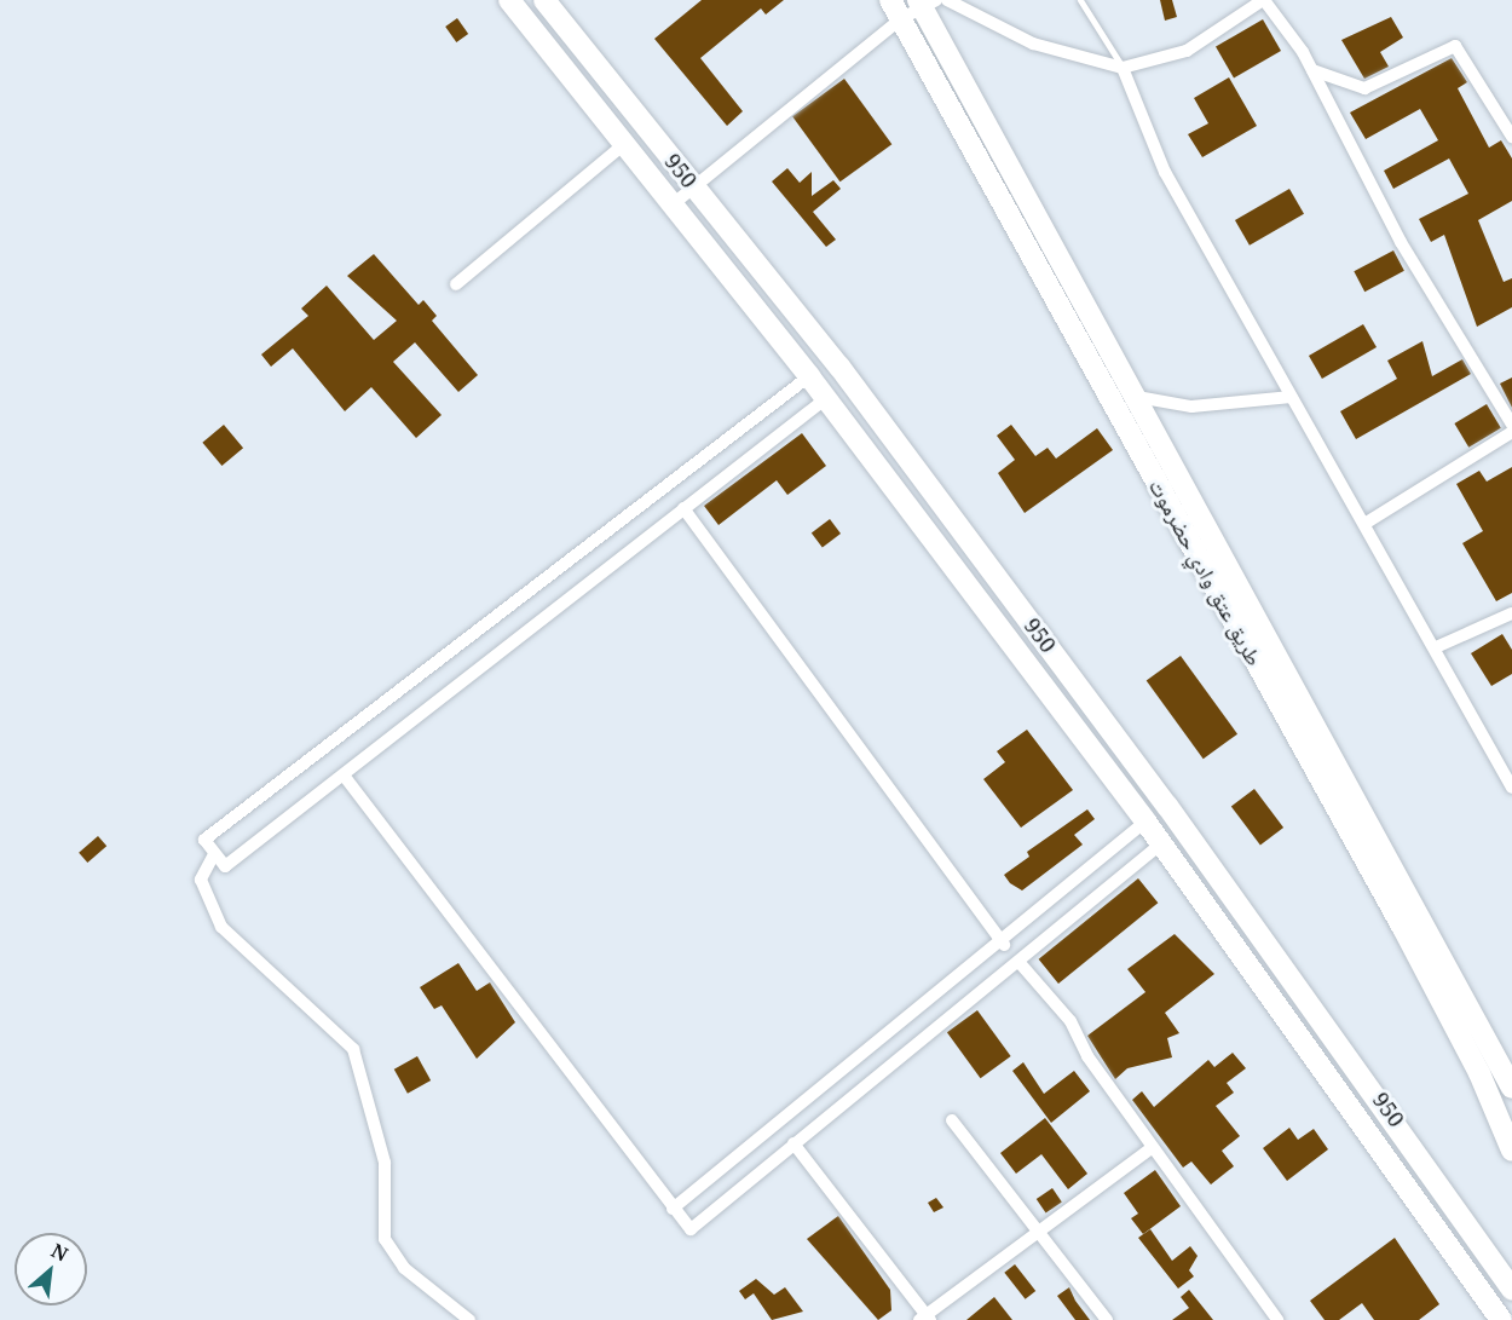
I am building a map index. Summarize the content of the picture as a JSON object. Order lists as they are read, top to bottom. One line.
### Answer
{"streets":{"main road":["950","طريق عتق وادي حضرموت"]},"north":"top right"}
